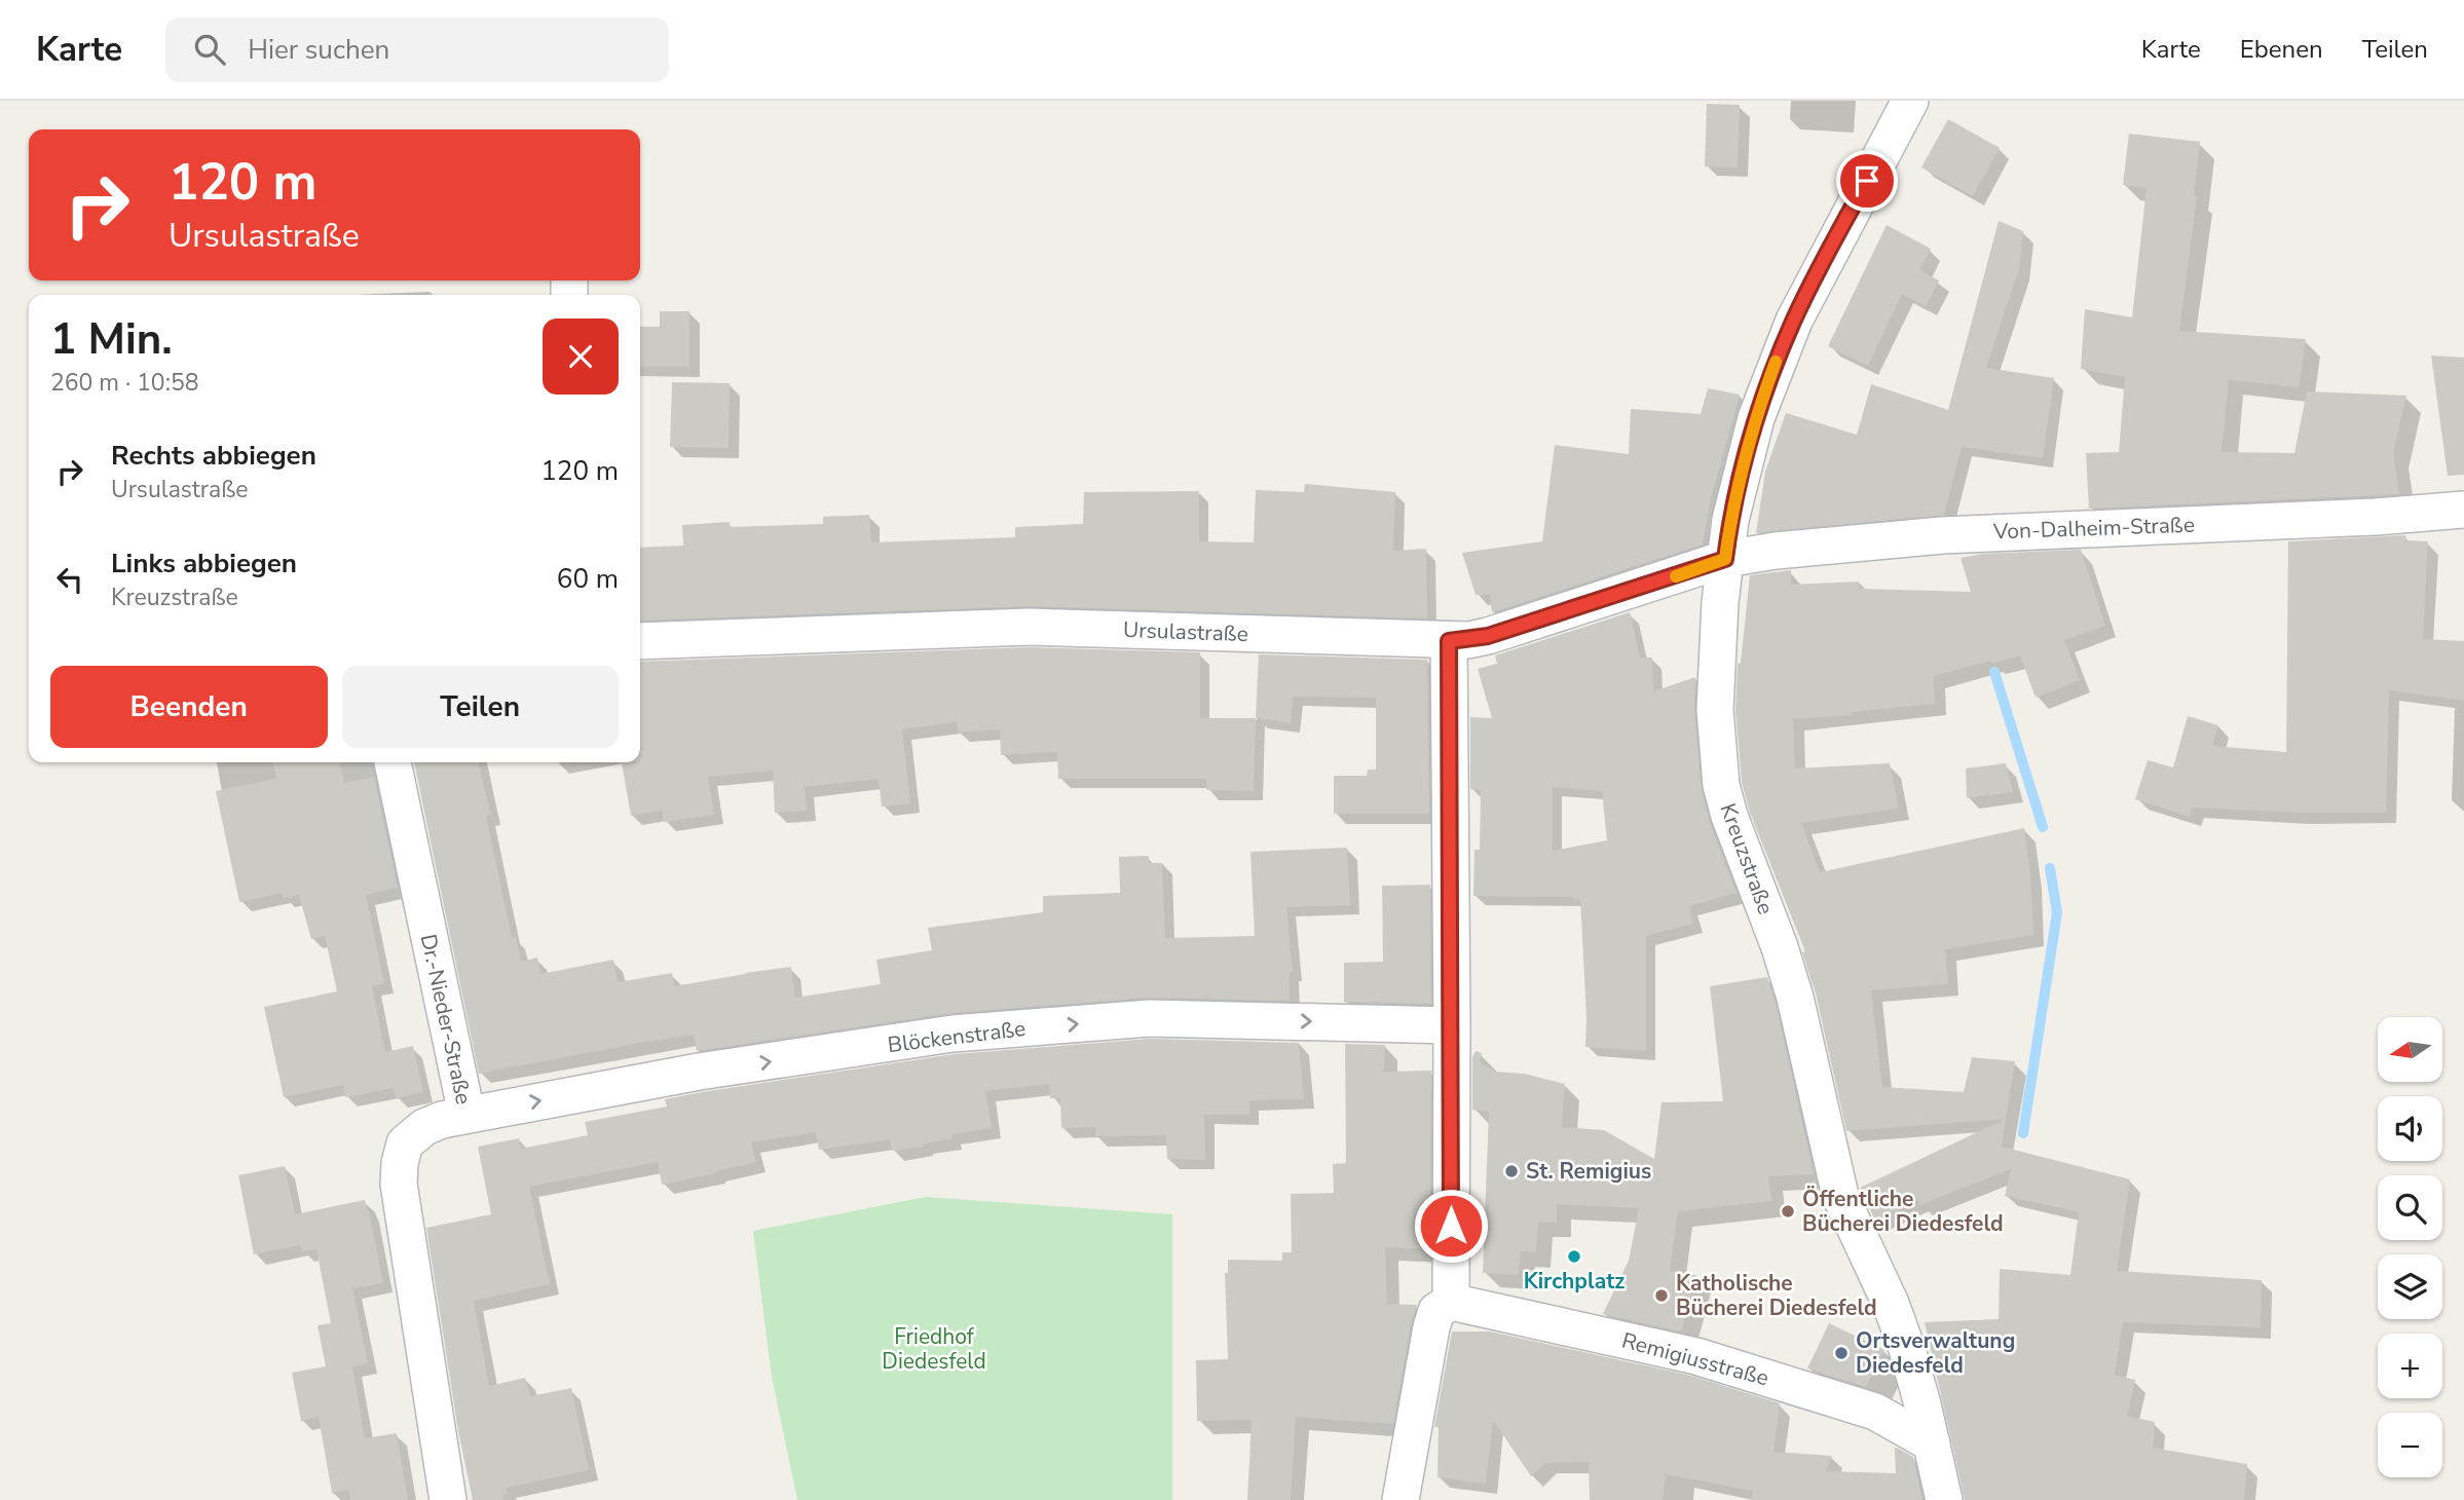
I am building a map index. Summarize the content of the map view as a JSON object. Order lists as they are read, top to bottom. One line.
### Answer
{"streets":{"street":["Von-Dalheim-Straße","Ursulastraße","Kreuzstraße","Dr.-Nieder-Straße","Blöckenstraße","Remigiusstraße"]},"crossings":[["Von-Dalheim-Straße","Ursulastraße"],["Von-Dalheim-Straße","Kreuzstraße"],["Ursulastraße","Kreuzstraße"],["Kreuzstraße","Remigiusstraße"],["Dr.-Nieder-Straße","Blöckenstraße"]],"one_way":["Blöckenstraße"],"parks":["Friedhof Diedesfeld"],"places":["St. Remigius","Öffentliche Bücherei Diedesfeld","Kirchplatz","Katholische Bücherei Diedesfeld","Ortsverwaltung Diedesfeld"],"north":"left","page":{"header":"Karte","search":"Hier suchen","nav":["Karte","Ebenen","Teilen"],"turn":["120 m","Ursulastraße"],"heading":["1 Min.","260 m · 10:58"],"list":[{"name":"Rechts abbiegen","note":"Ursulastraße","value":"120 m"},{"name":"Links abbiegen","note":"Kreuzstraße","value":"60 m"}],"buttons":["Beenden","Teilen"],"map_buttons":["+","−"]}}
